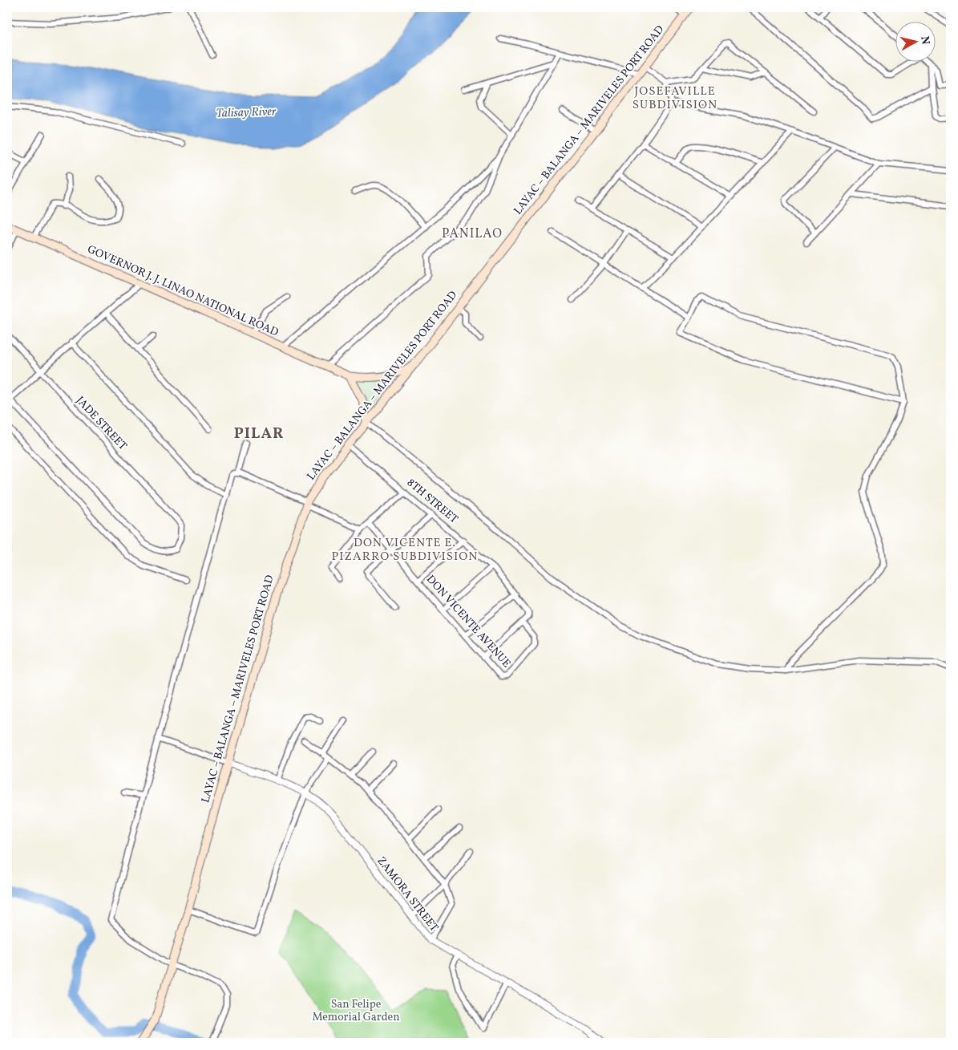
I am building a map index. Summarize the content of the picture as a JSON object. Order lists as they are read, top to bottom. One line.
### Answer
{"streets":{"main road":["LAYAC – BALANGA – MARIVELES PORT ROAD","GOVERNOR J. J. LINAO NATIONAL ROAD"],"street":["JADE STREET","8TH STREET","DON VICENTE AVENUE","ZAMORA STREET"]},"crossings":[["LAYAC – BALANGA – MARIVELES PORT ROAD","GOVERNOR J. J. LINAO NATIONAL ROAD"],["LAYAC – BALANGA – MARIVELES PORT ROAD","8TH STREET"],["LAYAC – BALANGA – MARIVELES PORT ROAD","ZAMORA STREET"],["8TH STREET","DON VICENTE AVENUE"]],"districts":["JOSEFAVILLE SUBDIVISION","PANILAO","PILAR","DON VICENTE E. PIZARRO SUBDIVISION"],"water":["Talisay River"],"parks":["San Felipe Memorial Garden"],"north":"right"}
